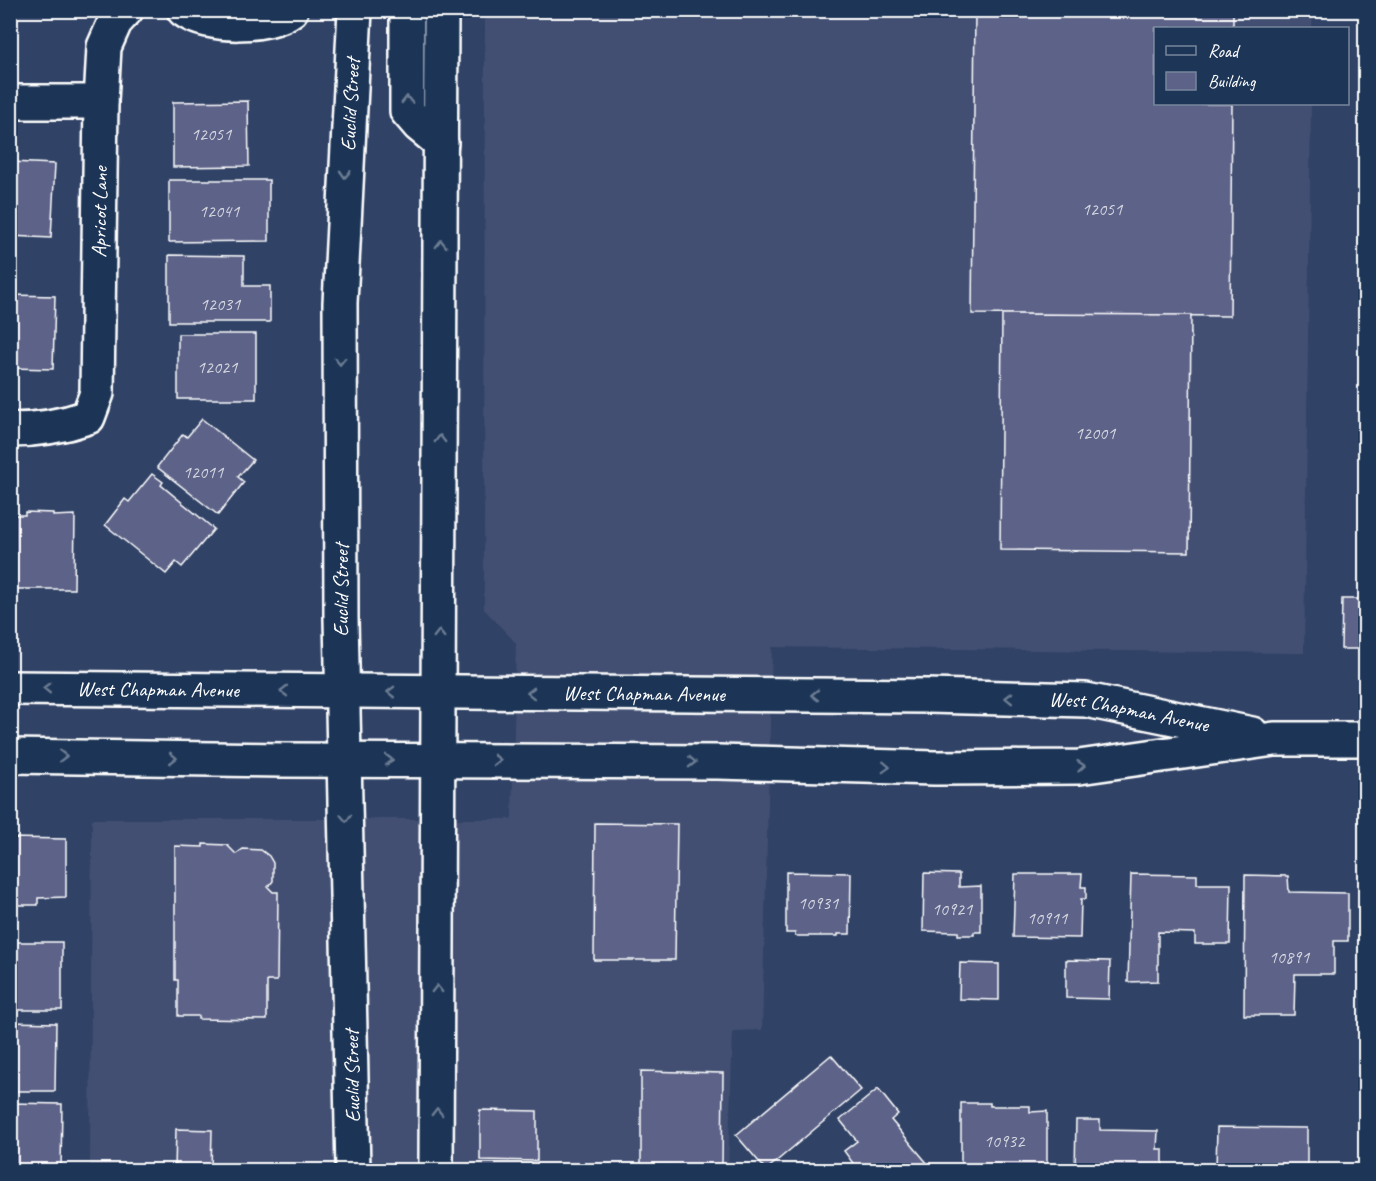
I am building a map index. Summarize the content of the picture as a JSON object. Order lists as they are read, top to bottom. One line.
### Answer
{"streets":{"main road":["Euclid Street","Apricot Lane","West Chapman Avenue"]},"crossings":[["Euclid Street","West Chapman Avenue"]],"house_numbers":["12051","12051","12041","12031","12021","12001","12011","10931","10921","10911","10891","10932"],"legend":["Road","Building"]}
